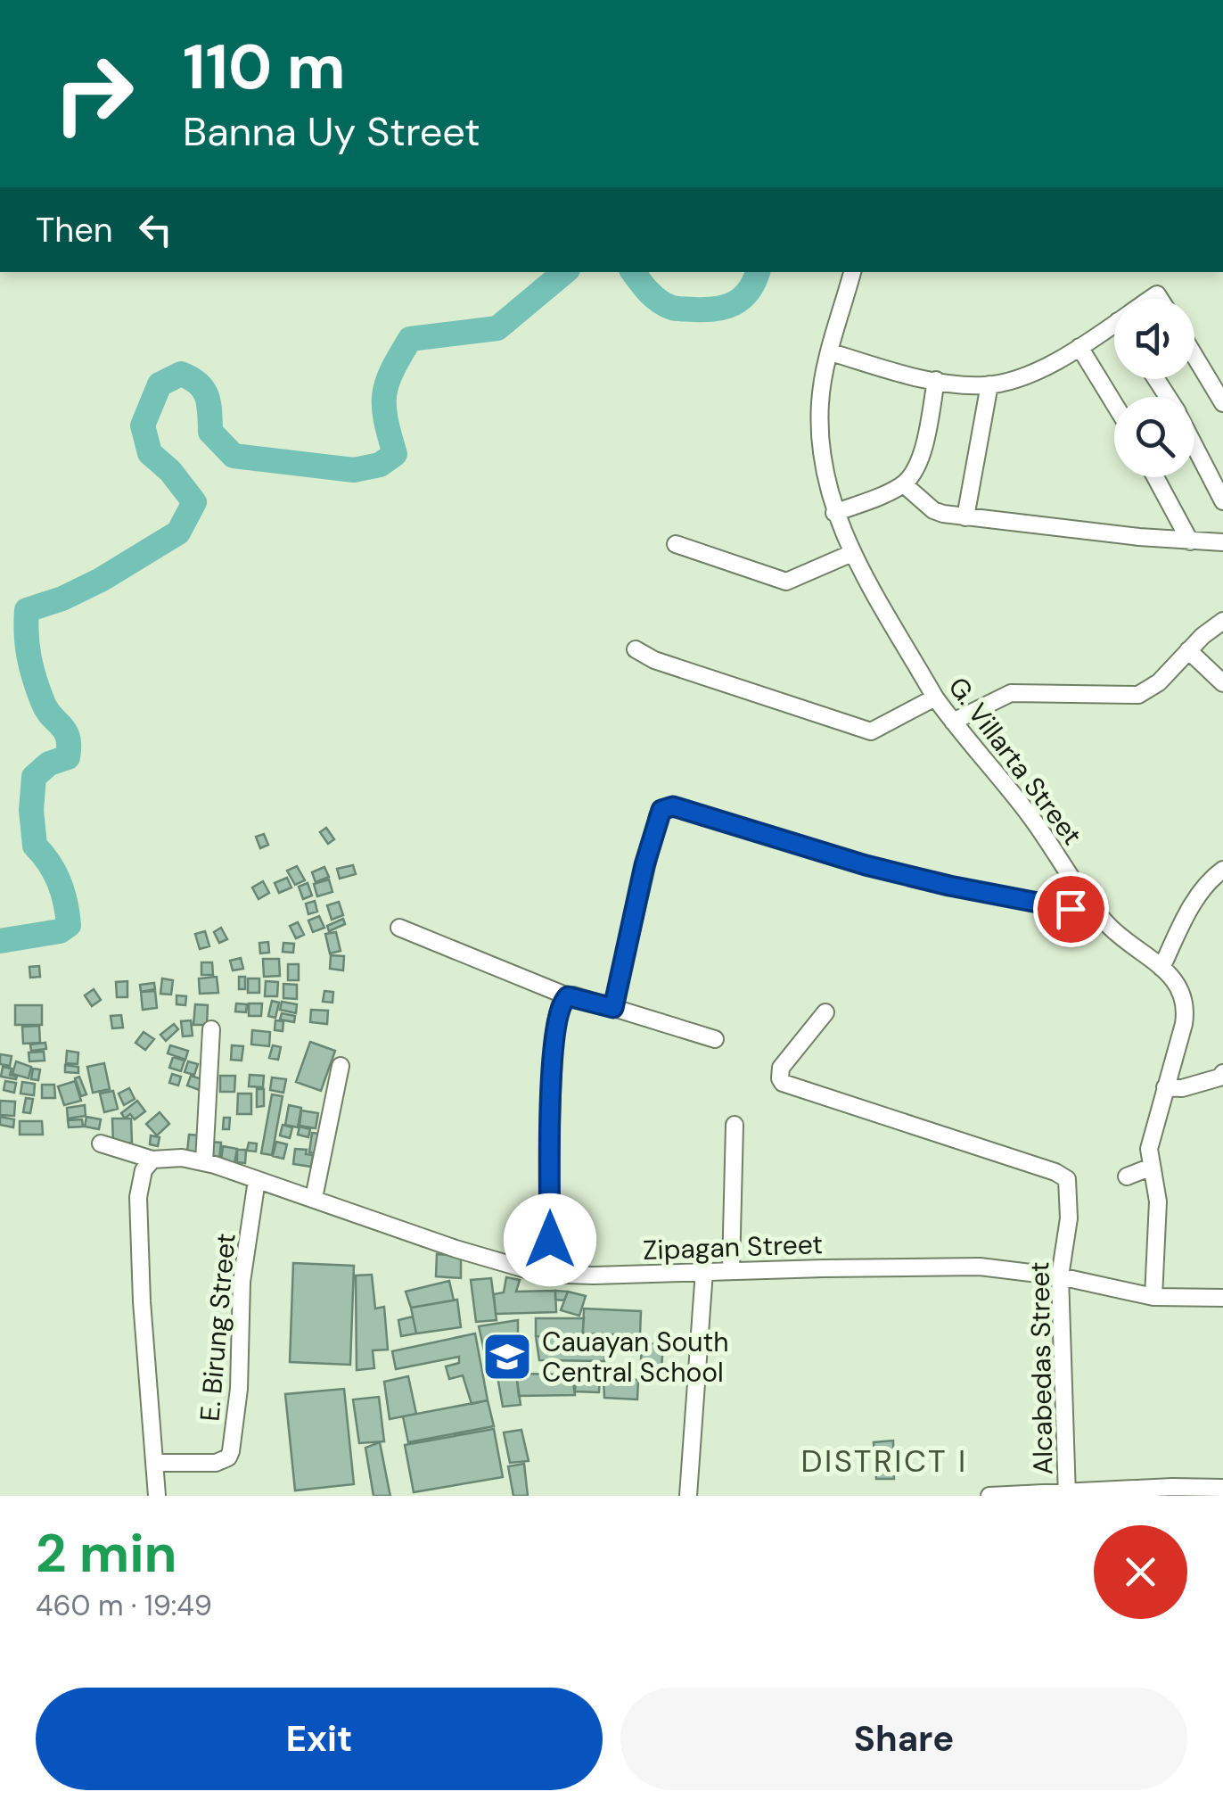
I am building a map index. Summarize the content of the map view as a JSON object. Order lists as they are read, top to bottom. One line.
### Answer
{"streets":{"street":["G. Villarta Street","Zipagan Street","E. Birung Street","Alcabedas Street"]},"crossings":[["G. Villarta Street","Zipagan Street"],["Zipagan Street","E. Birung Street"],["Zipagan Street","Alcabedas Street"]],"districts":["DISTRICT I"],"places":{"school or university":["Cauayan South Central School"]},"page":{"turn":["110 m","Banna Uy Street"],"then":"Then","heading":["2 min","460 m · 19:49"],"buttons":["Exit","Share"]}}
